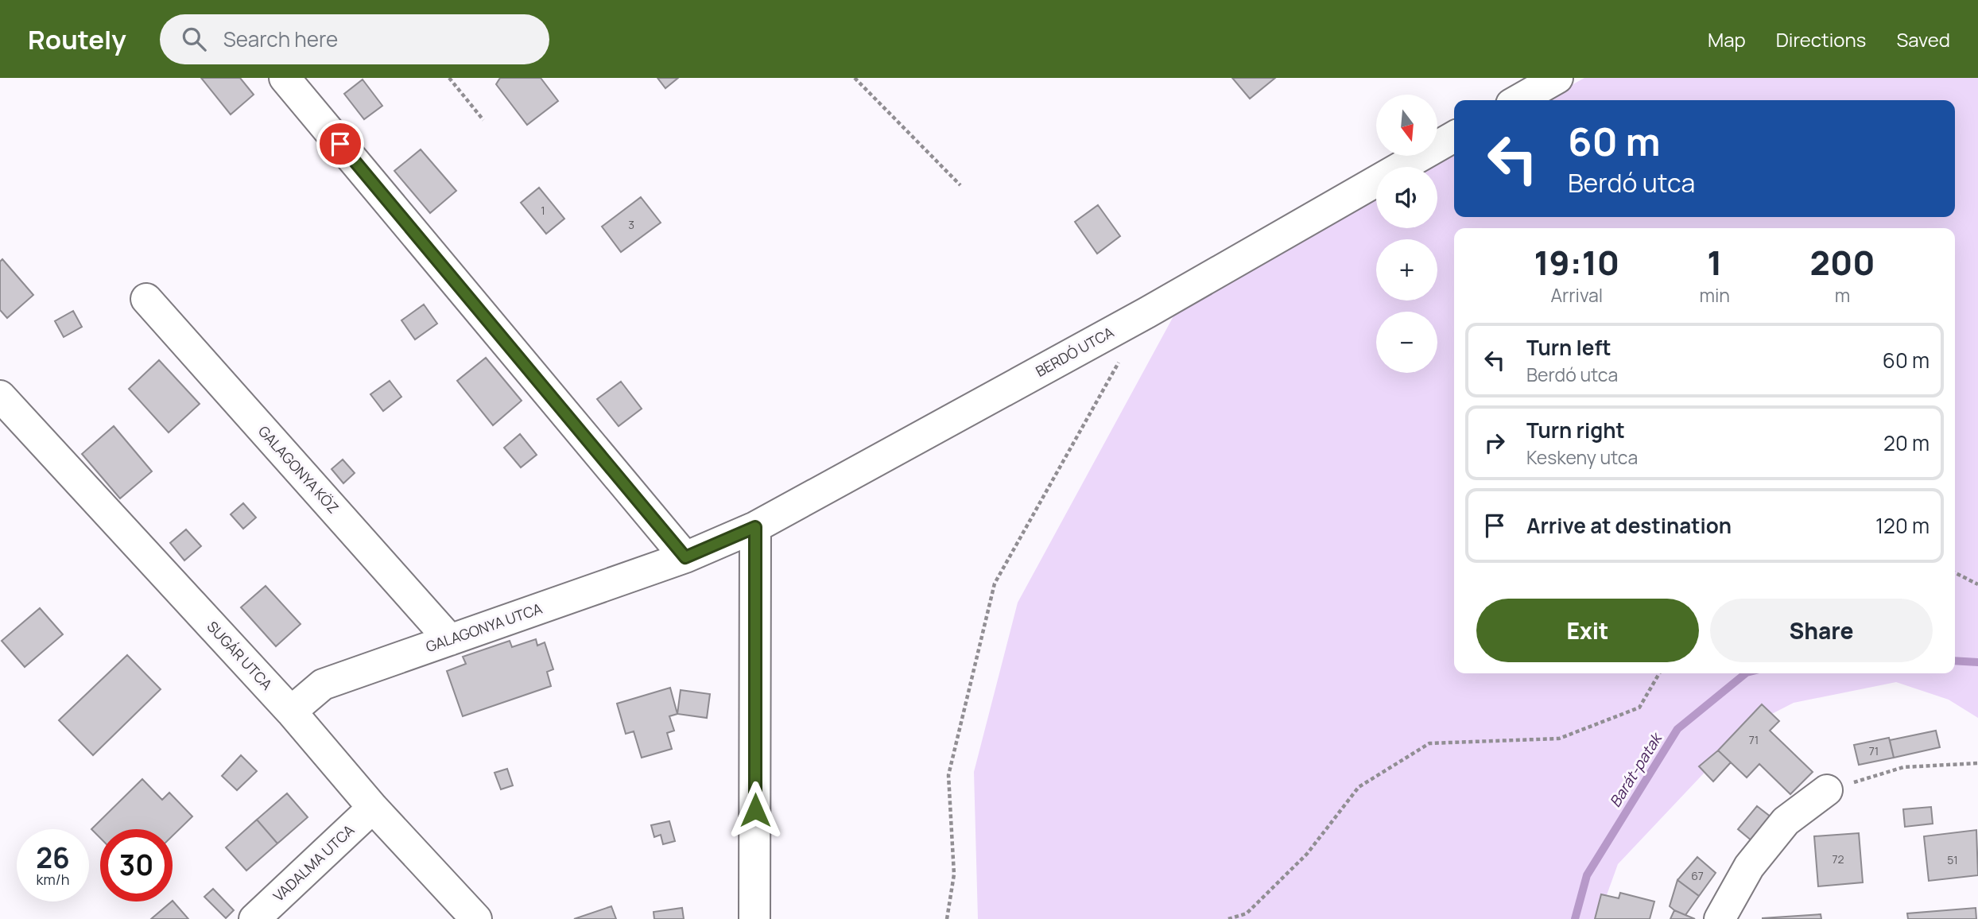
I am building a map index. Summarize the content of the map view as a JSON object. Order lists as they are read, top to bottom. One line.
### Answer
{"streets":{"street":["BERDÓ UTCA","GALAGONYA KÖZ","GALAGONYA UTCA","SUGÁR UTCA","VADALMA UTCA"]},"crossings":[["BERDÓ UTCA","GALAGONYA UTCA"],["GALAGONYA KÖZ","GALAGONYA UTCA"],["GALAGONYA UTCA","SUGÁR UTCA"],["SUGÁR UTCA","VADALMA UTCA"]],"water":["Barát-patak"],"house_numbers":["1","3","71","71","72","51","67"],"north":"bottom","page":{"header":"Routely","search":"Search here","nav":["Map","Directions","Saved"],"map_buttons":["+","−"],"turn":["60 m","Berdó utca"],"eta":["19:10","Arrival","1","min","200","m"],"list":[{"name":"Turn left","note":"Berdó utca","value":"60 m"},{"name":"Turn right","note":"Keskeny utca","value":"20 m"},{"name":"Arrive at destination","value":"120 m"}],"buttons":["Exit","Share"],"speed":"26 km/h","limit":"30"}}
